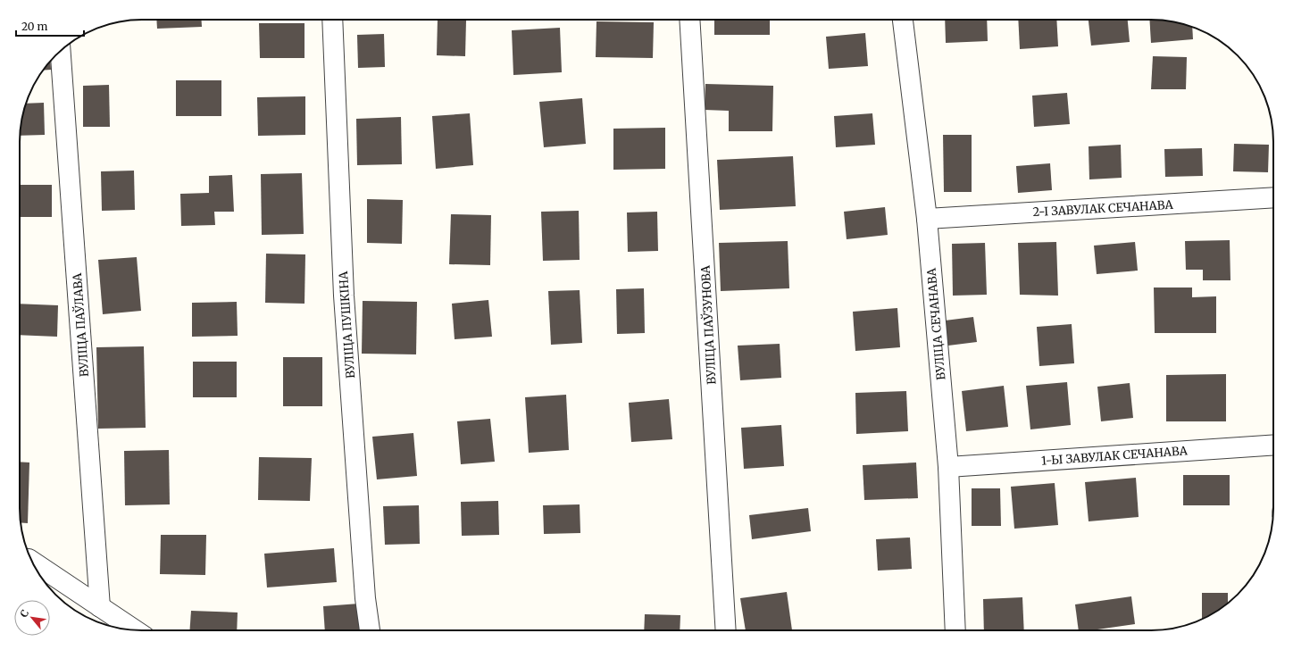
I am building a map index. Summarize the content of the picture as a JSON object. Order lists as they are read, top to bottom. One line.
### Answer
{"streets":{"street":["2-І ЗАВУЛАК СЕЧАНАВА","ВУЛІЦА СЕЧАНАВА","ВУЛІЦА ПАЎЛАВА","ВУЛІЦА ПУШКІНА","ВУЛІЦА ПАЎЗУНОВА","1-Ы ЗАВУЛАК СЕЧАНАВА"]},"crossings":[["2-І ЗАВУЛАК СЕЧАНАВА","ВУЛІЦА СЕЧАНАВА"],["ВУЛІЦА СЕЧАНАВА","1-Ы ЗАВУЛАК СЕЧАНАВА"]],"scale_bar":"20 m","north":"top left"}
